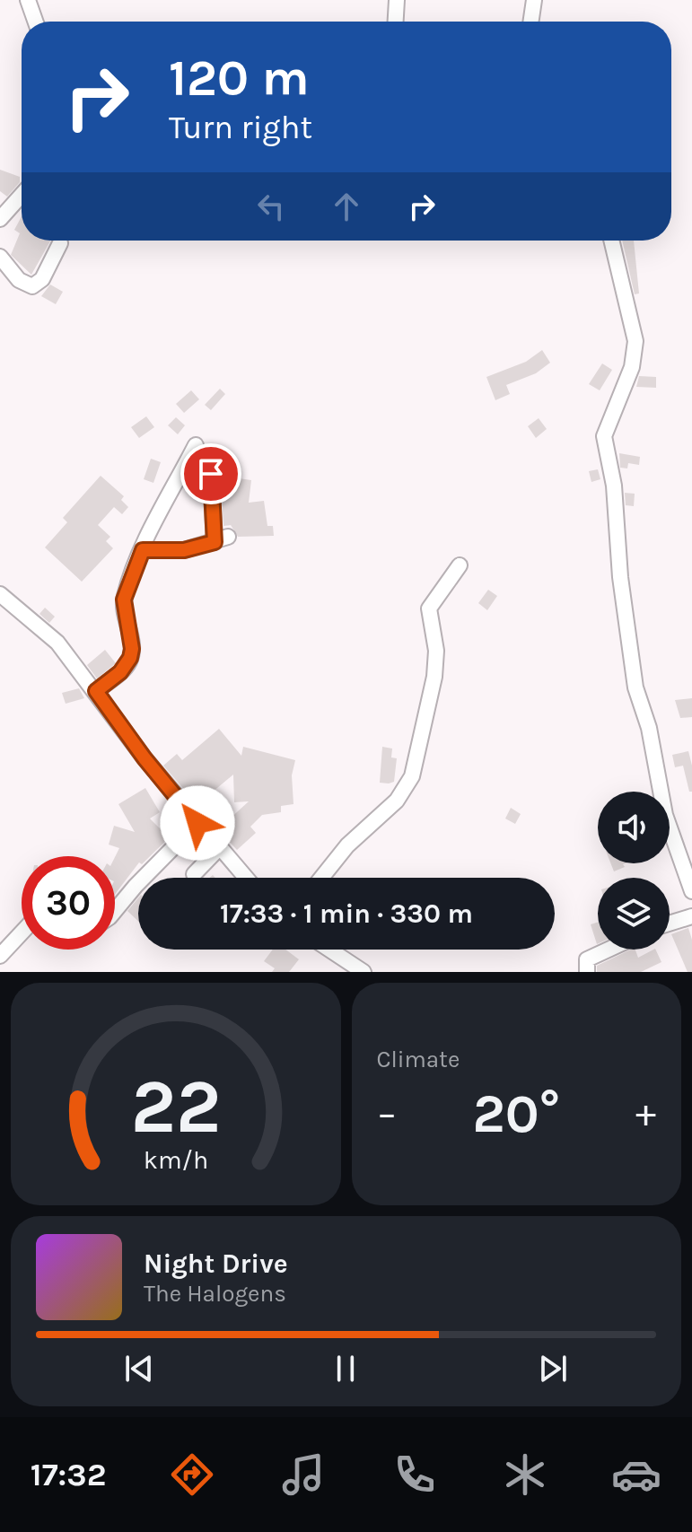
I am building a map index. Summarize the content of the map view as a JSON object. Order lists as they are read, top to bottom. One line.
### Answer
{"page":{"turn":["120 m","Turn right"],"limit":"30","trip":"17:33 · 1 min · 330 m","tile":"Climate","heat":["−","20°","+"],"song":["Night Drive","The Halogens"],"tabs":"17:32","gauge":["22","km/h"]}}
